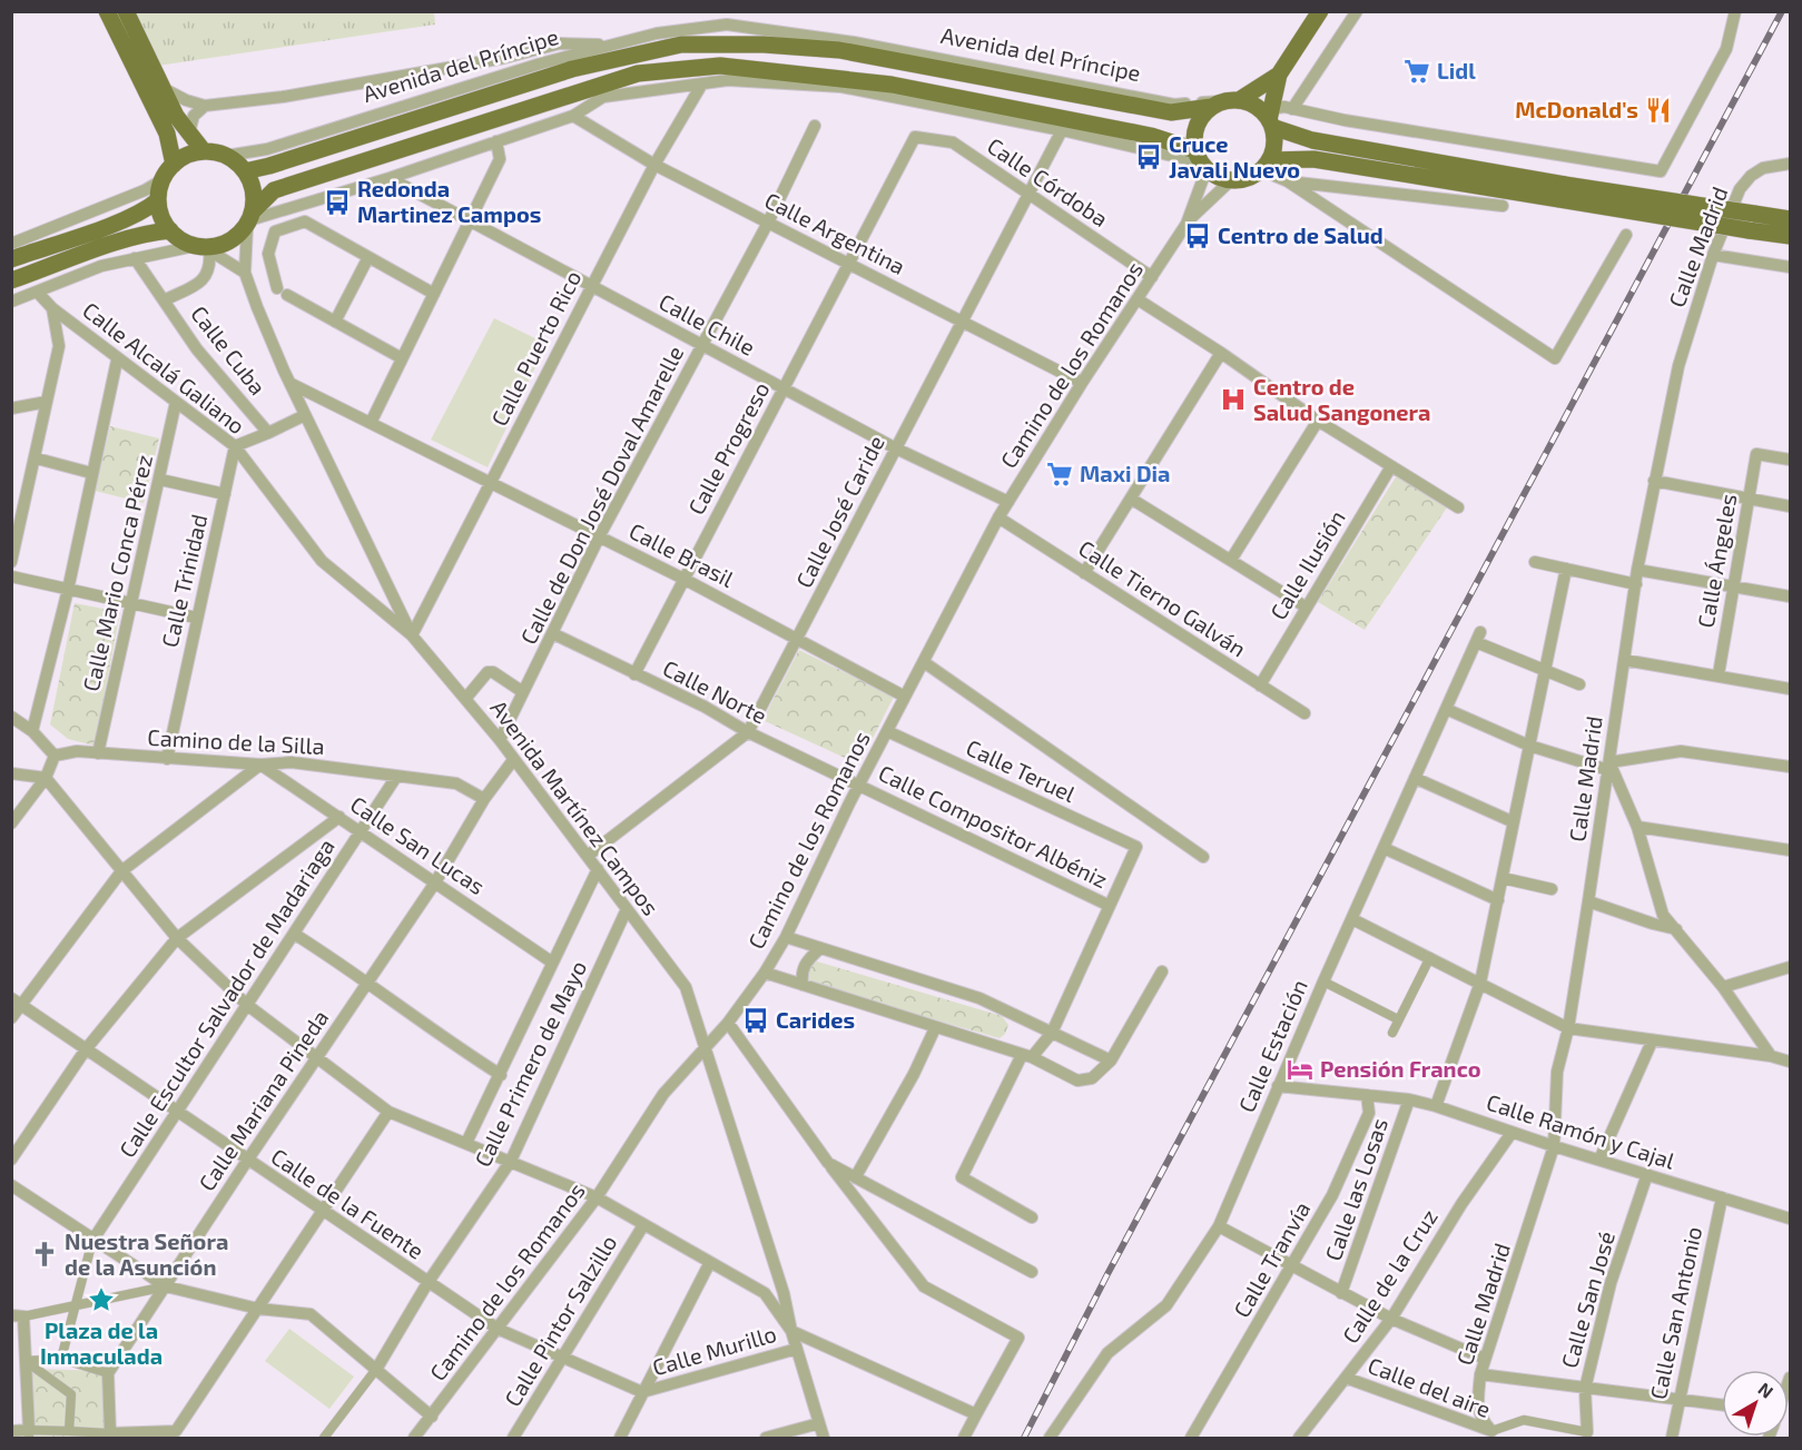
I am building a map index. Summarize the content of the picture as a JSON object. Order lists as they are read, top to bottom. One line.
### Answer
{"streets":{"main road":["Avenida del Príncipe"],"street":["Calle Córdoba","Calle Argentina","Calle Madrid","Calle Chile","Calle Puerto Rico","Calle Cuba","Camino de los Romanos","Calle Alcalá Galiano","Calle Progreso","Calle de Don José Doval Amarelle","Calle José Caride","Calle Brasil","Calle Ángeles","Calle Ilusión","Calle Mario Conca Pérez","Calle Trinidad","Calle Tierno Galván","Calle Norte","Camino de la Silla","Calle Teruel","Avenida Martínez Campos","Calle Compositor Albéniz","Calle San Lucas","Calle Escultor Salvador de Madariaga","Calle Estación","Calle Primero de Mayo","Calle Mariana Pineda","Calle Ramón y Cajal","Calle las Losas","Calle de la Fuente","Calle Tranvía","Calle de la Cruz","Calle San José","Calle San Antonio","Calle Pintor Salzillo","Calle Murillo","Calle del aire"]},"crossings":[["Avenida del Príncipe","Camino de los Romanos"],["Avenida del Príncipe","Avenida Martínez Campos"],["Calle Córdoba","Camino de los Romanos"],["Calle Córdoba","Calle Progreso"],["Calle Córdoba","Calle José Caride"],["Calle Argentina","Calle Puerto Rico"],["Calle Argentina","Camino de los Romanos"],["Calle Argentina","Calle Progreso"],["Calle Argentina","Calle de Don José Doval Amarelle"],["Calle Argentina","Calle José Caride"],["Calle Madrid","Calle Ramón y Cajal"],["Calle Madrid","Calle del aire"],["Calle Chile","Calle Puerto Rico"],["Calle Chile","Camino de los Romanos"],["Calle Chile","Calle Progreso"],["Calle Chile","Calle de Don José Doval Amarelle"],["Calle Chile","Calle José Caride"],["Calle Puerto Rico","Calle Alcalá Galiano"],["Calle Puerto Rico","Calle Brasil"],["Calle Puerto Rico","Avenida Martínez Campos"],["Camino de los Romanos","Calle Brasil"],["Camino de los Romanos","Calle Tierno Galván"],["Camino de los Romanos","Calle Norte"],["Camino de los Romanos","Calle Teruel"],["Camino de los Romanos","Avenida Martínez Campos"],["Camino de los Romanos","Calle Compositor Albéniz"],["Camino de los Romanos","Calle de la Fuente"],["Calle Alcalá Galiano","Calle Mario Conca Pérez"],["Calle Alcalá Galiano","Calle Trinidad"],["Calle Alcalá Galiano","Avenida Martínez Campos"],["Calle Progreso","Calle Brasil"],["Calle Progreso","Calle Norte"],["Calle de Don José Doval Amarelle","Calle Brasil"],["Calle de Don José Doval Amarelle","Calle Norte"],["Calle de Don José Doval Amarelle","Avenida Martínez Campos"],["Calle José Caride","Calle Brasil"],["Calle José Caride","Calle Norte"],["Calle José Caride","Avenida Martínez Campos"],["Calle Brasil","Avenida Martínez Campos"],["Calle Ilusión","Calle Tierno Galván"],["Calle Mario Conca Pérez","Camino de la Silla"],["Calle Trinidad","Camino de la Silla"],["Calle Norte","Calle Compositor Albéniz"],["Camino de la Silla","Calle San Lucas"],["Camino de la Silla","Calle Escultor Salvador de Madariaga"],["Camino de la Silla","Calle Mariana Pineda"],["Calle Teruel","Calle Compositor Albéniz"],["Avenida Martínez Campos","Calle Primero de Mayo"],["Avenida Martínez Campos","Calle Murillo"],["Calle San Lucas","Calle Escultor Salvador de Madariaga"],["Calle San Lucas","Calle Mariana Pineda"],["Calle Escultor Salvador de Madariaga","Calle de la Fuente"],["Calle Estación","Calle Ramón y Cajal"],["Calle Primero de Mayo","Calle de la Fuente"],["Calle Mariana Pineda","Calle de la Fuente"],["Calle Ramón y Cajal","Calle las Losas"],["Calle Ramón y Cajal","Calle Tranvía"],["Calle Ramón y Cajal","Calle de la Cruz"],["Calle Ramón y Cajal","Calle San José"],["Calle Ramón y Cajal","Calle San Antonio"],["Calle de la Fuente","Calle Pintor Salzillo"],["Calle de la Fuente","Calle Murillo"],["Calle de la Cruz","Calle del aire"]],"places":{"supermarket":["Lidl","Maxi Dia"],"restaurant":["McDonald's"],"bus stop":["Cruce Javali Nuevo","Redonda Martinez Campos","Centro de Salud","Carides"],"hospital":["Centro de Salud Sangonera"],"hotel":["Pensión Franco"],"church":["Nuestra Señora de la Asunción"],"place":["Plaza de la Inmaculada"]},"north":"top right"}
